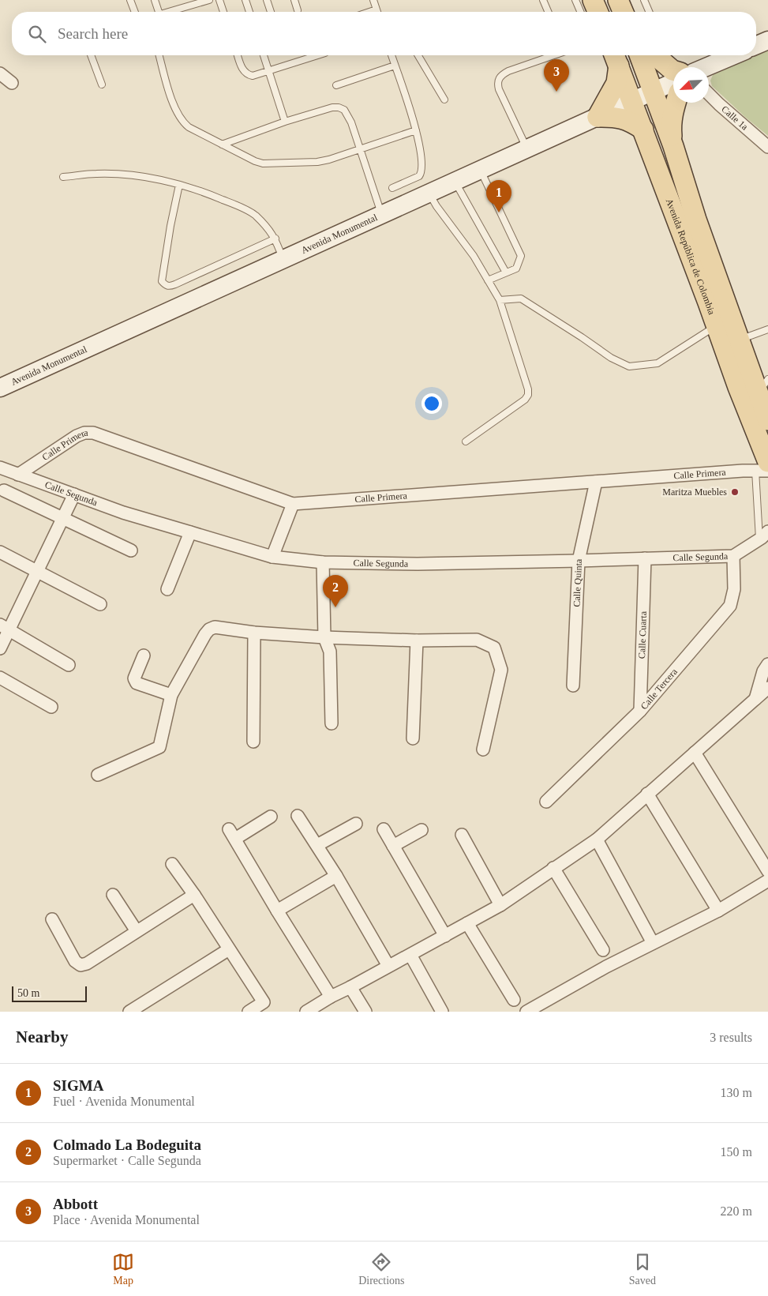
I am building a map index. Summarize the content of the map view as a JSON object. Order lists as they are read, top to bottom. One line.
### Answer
{"streets":{"main road":["Avenida Monumental","Avenida República de Colombia"],"street":["Calle 1a","Calle Primera","Calle Segunda","Calle Quinta","Calle Cuarta","Calle Tercera"]},"crossings":[["Avenida Monumental","Avenida República de Colombia"],["Avenida República de Colombia","Calle Primera"],["Calle Primera","Calle Segunda"],["Calle Primera","Calle Quinta"],["Calle Segunda","Calle Quinta"],["Calle Segunda","Calle Cuarta"],["Calle Segunda","Calle Tercera"],["Calle Cuarta","Calle Tercera"]],"places":["Maritza Muebles"],"scale_bar":"50 m","north":"bottom left","page":{"search":"Search here","pins":["3","1","2"],"scale":"50 m","heading":["Nearby","3 results"],"list":[{"mark":"1","name":"SIGMA","note":"Fuel · Avenida Monumental","value":"130 m"},{"mark":"2","name":"Colmado La Bodeguita","note":"Supermarket · Calle Segunda","value":"150 m"},{"mark":"3","name":"Abbott","note":"Place · Avenida Monumental","value":"220 m"}],"nav":["Map","Directions","Saved"]}}
